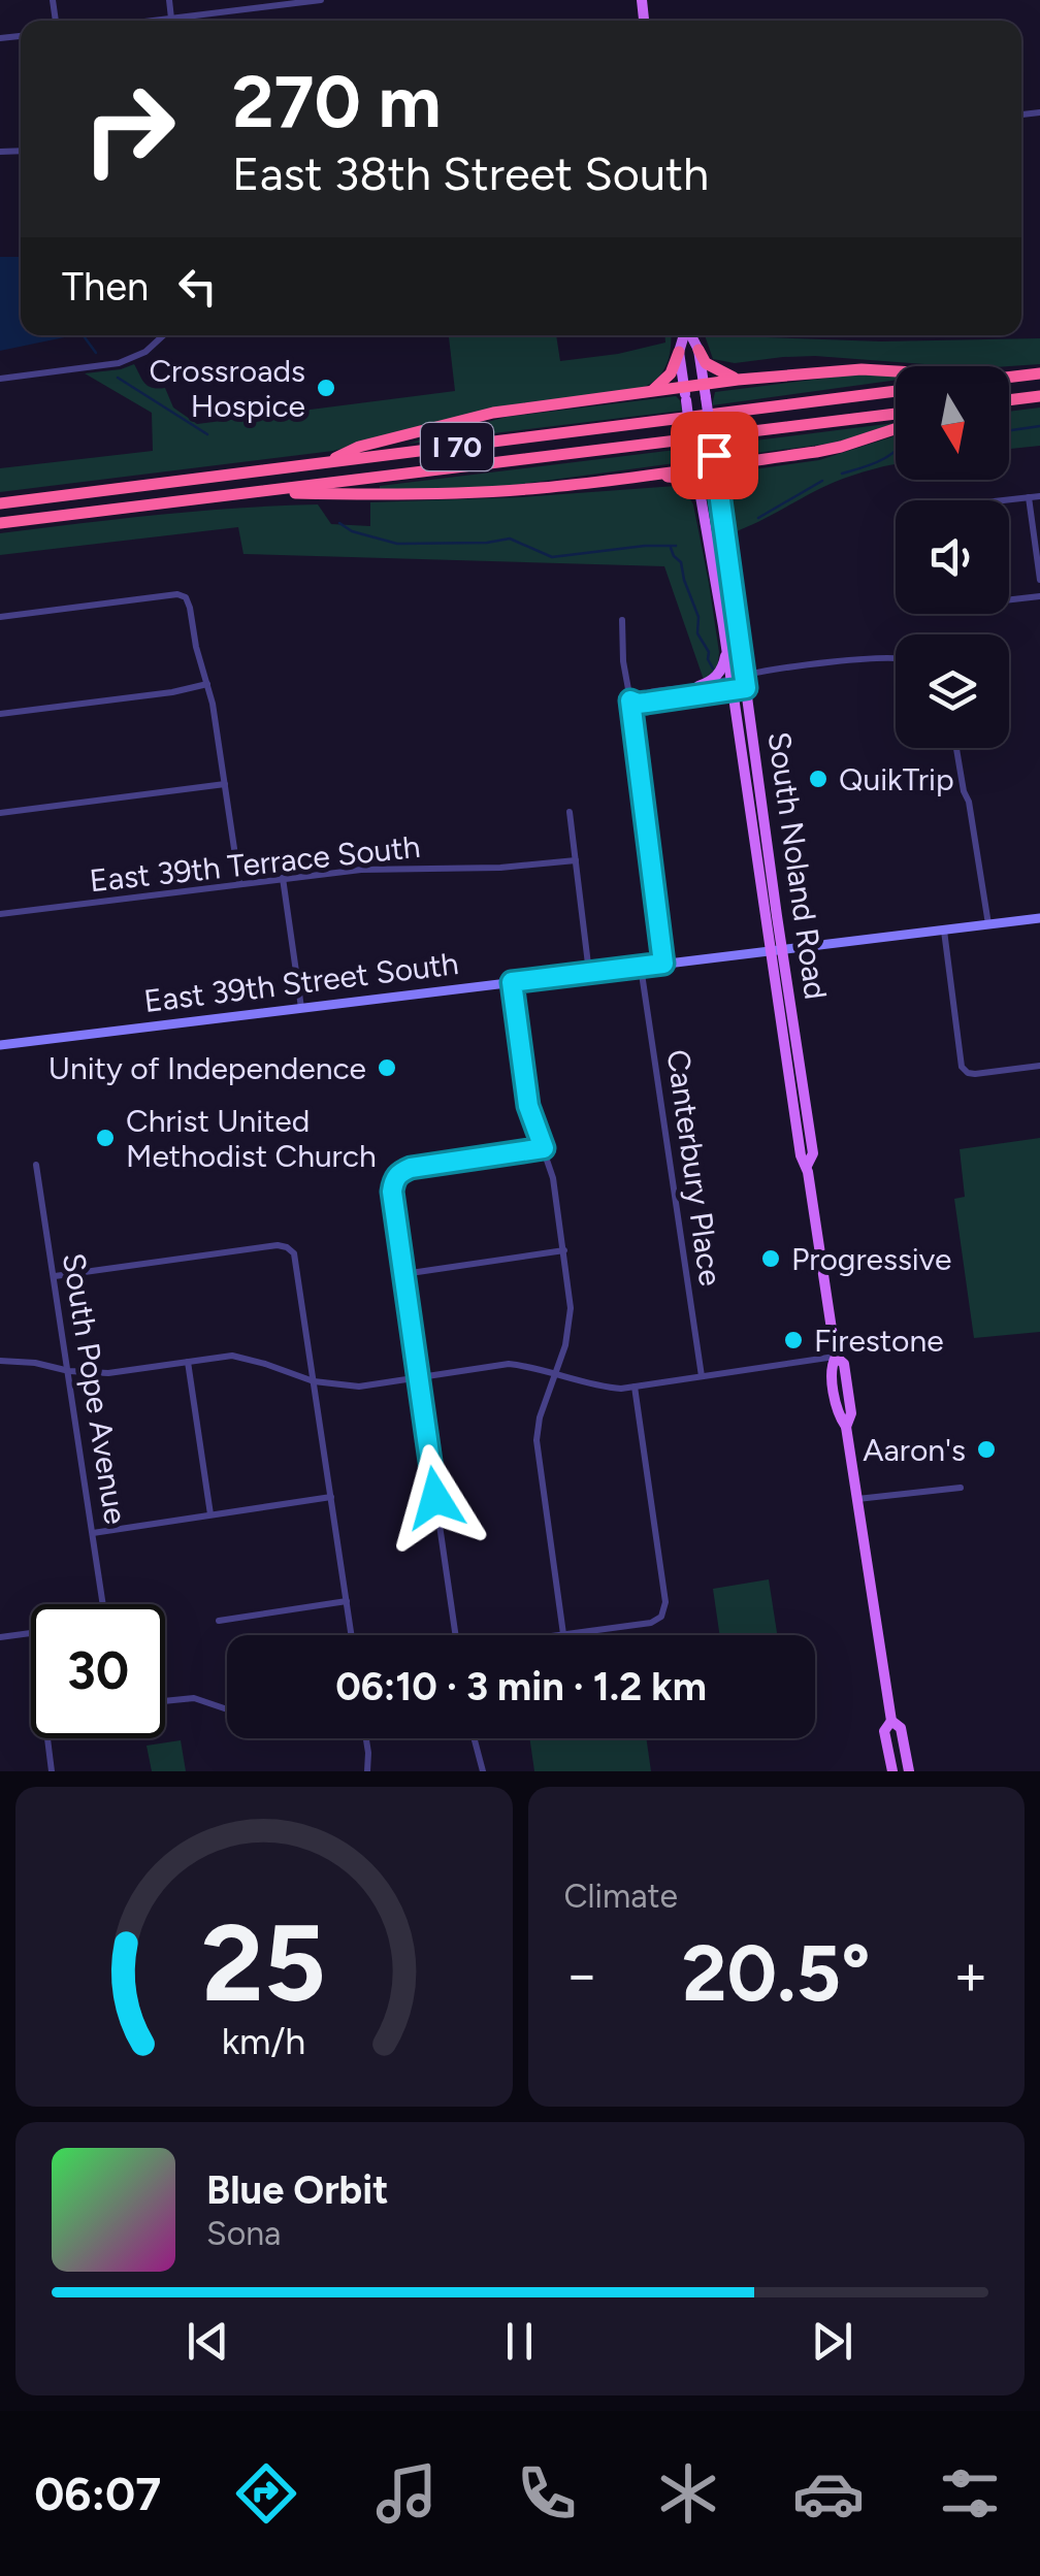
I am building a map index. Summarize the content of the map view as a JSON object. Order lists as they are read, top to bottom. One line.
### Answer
{"streets":{"highway":["I 70"],"main road":["South Noland Road","East 39th Street South"],"street":["East 39th Terrace South","Canterbury Place","South Pope Avenue"]},"crossings":[["South Noland Road","East 39th Street South"],["East 39th Street South","Canterbury Place"]],"places":["Crossroads Hospice","QuikTrip","Unity of Independence","Christ United Methodist Church","Progressive","Firestone","Aaron's"],"north":"bottom","page":{"turn":["270 m","East 38th Street South"],"then":"Then","limit":"30","trip":"06:10 · 3 min · 1.2 km","tile":"Climate","heat":["−","20.5°","+"],"song":["Blue Orbit","Sona"],"tabs":"06:07","gauge":["25","km/h"]}}
